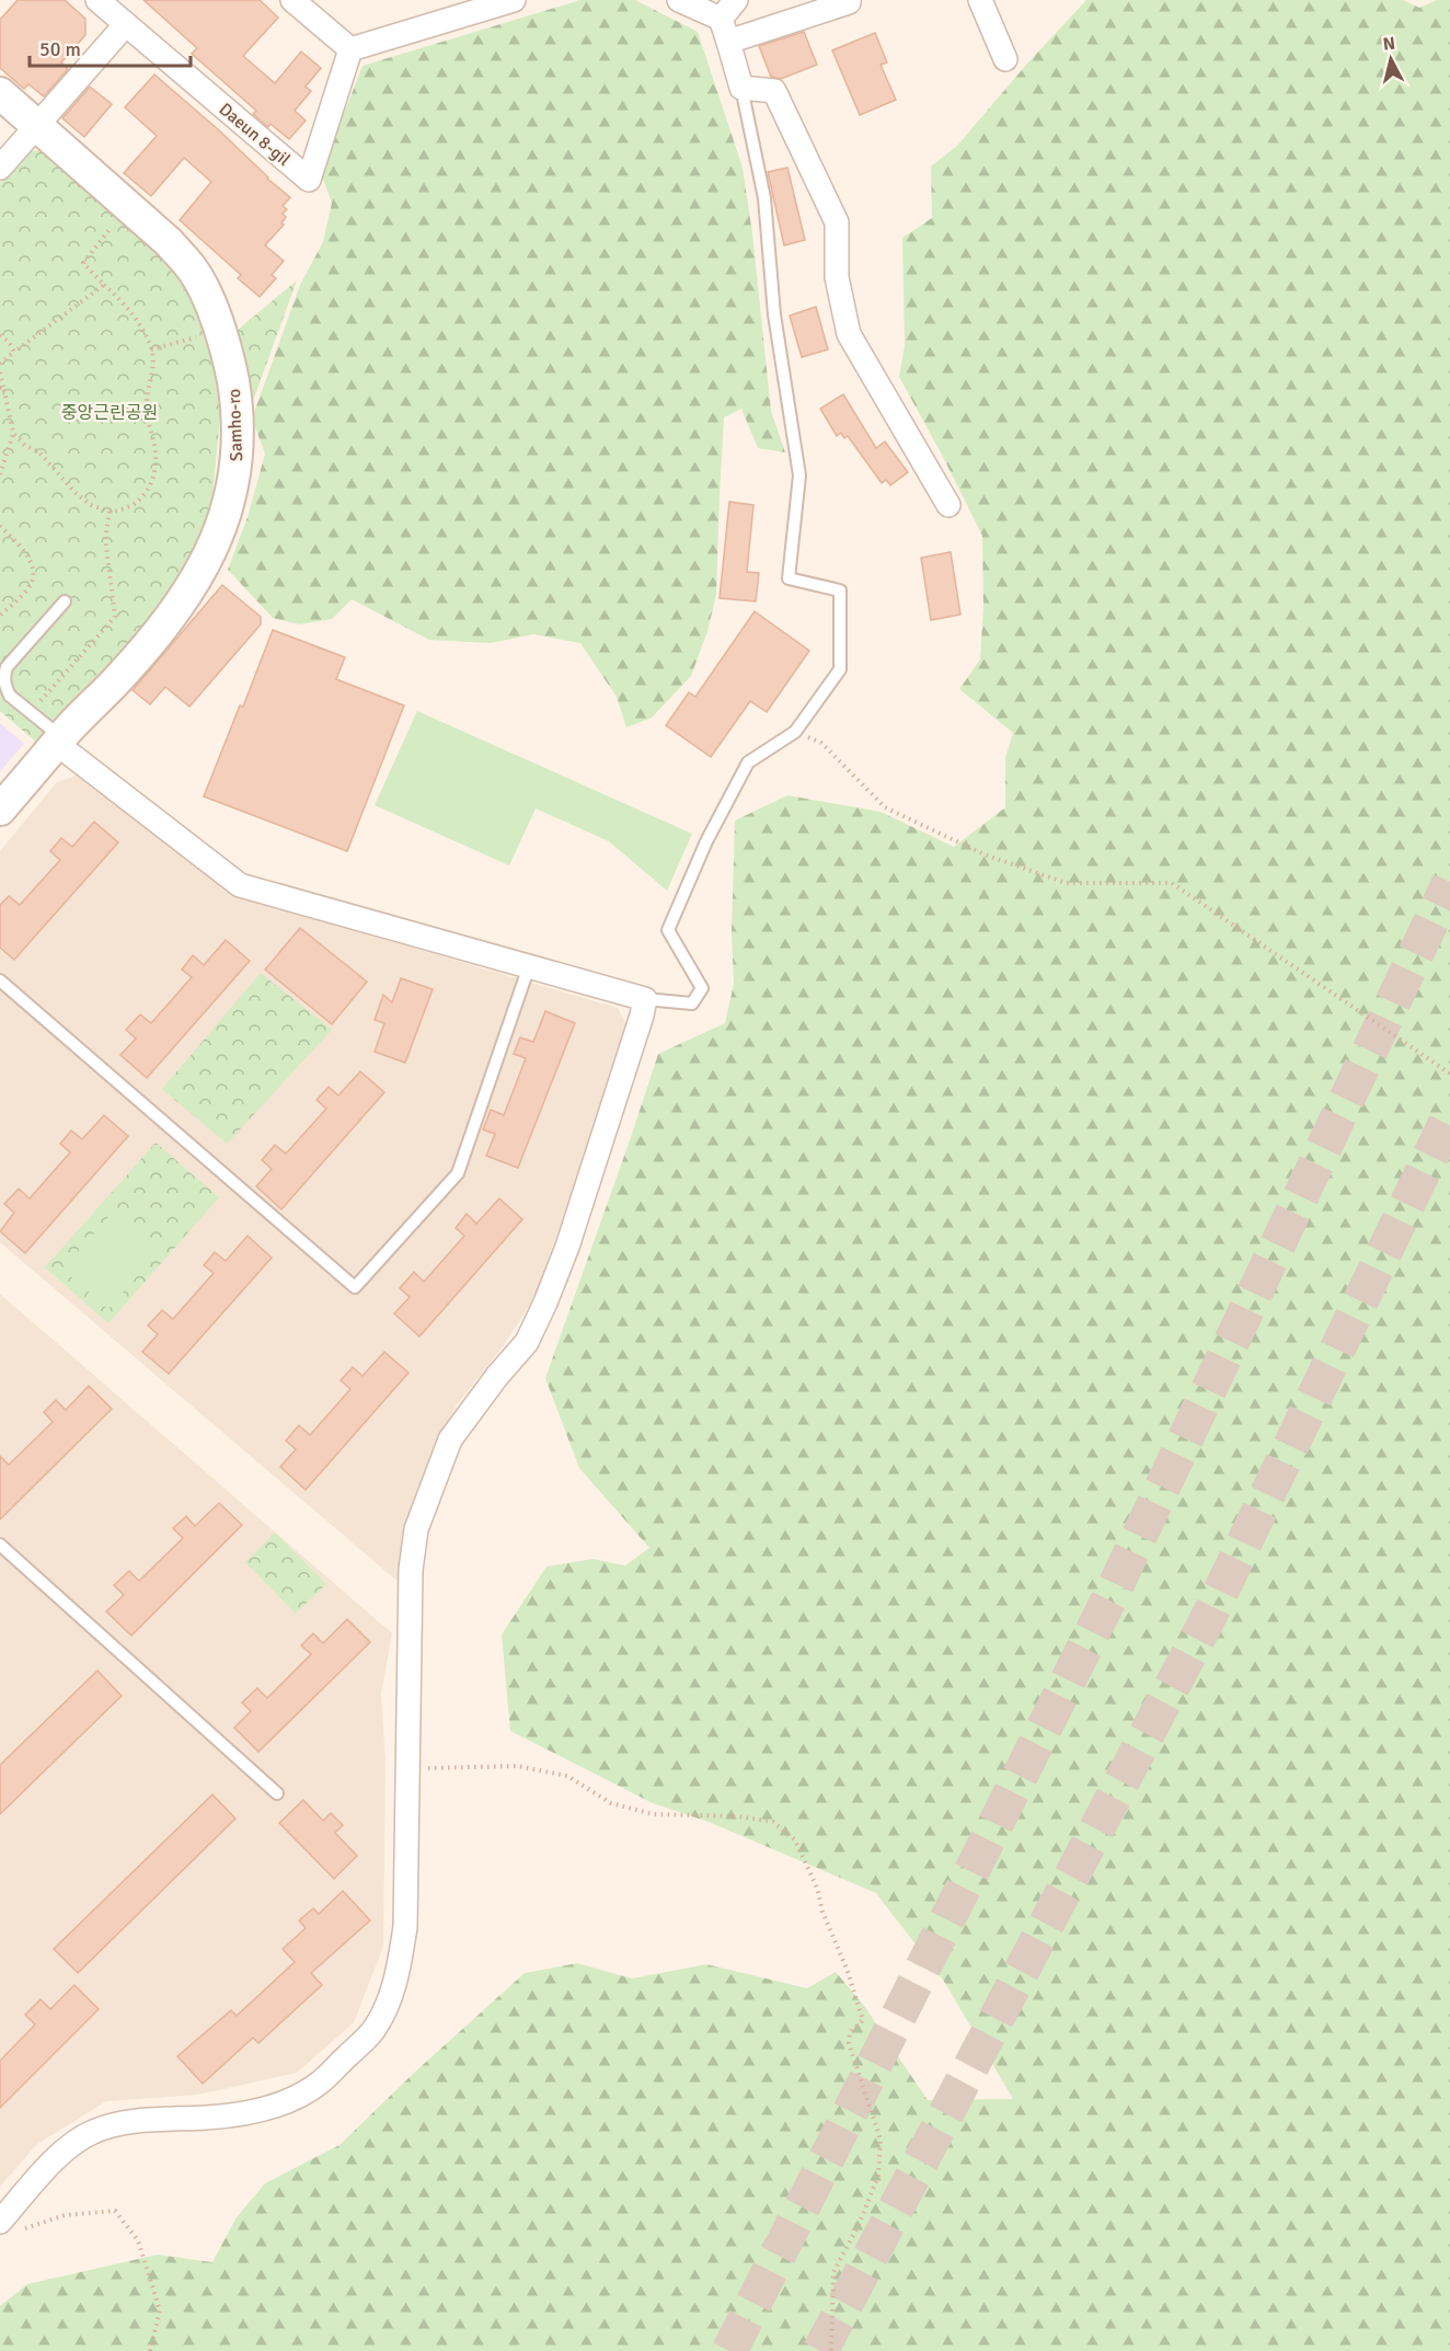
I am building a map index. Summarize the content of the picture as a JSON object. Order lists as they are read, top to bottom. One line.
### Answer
{"streets":{"street":["Daeun 8-gil","Samho-ro"]},"parks":["중앙근린공원"],"scale_bar":"50 m","north":"top"}
